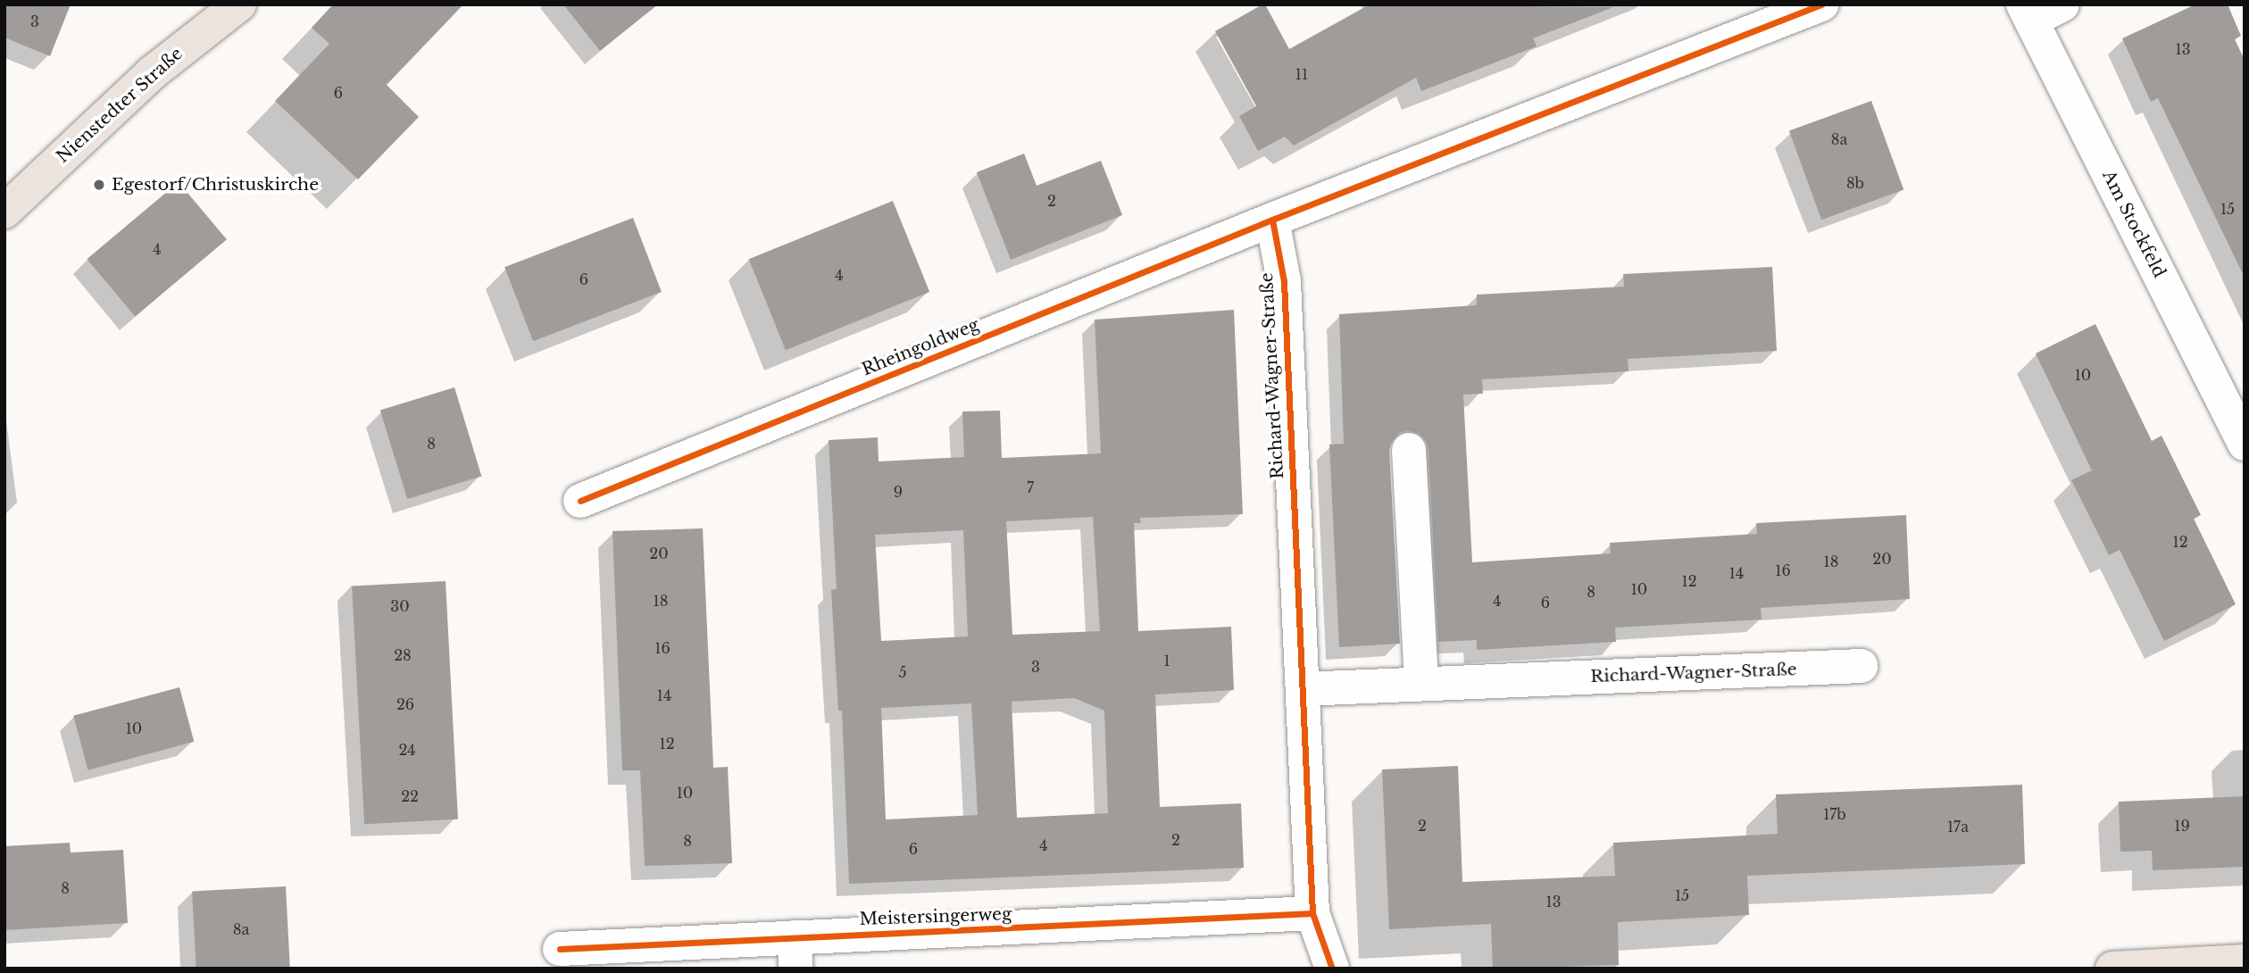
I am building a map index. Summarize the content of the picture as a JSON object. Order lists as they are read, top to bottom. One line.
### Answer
{"streets":{"main road":["Nienstedter Straße"],"street":["Am Stockfeld","Rheingoldweg","Richard-Wagner-Straße","Meistersingerweg"]},"crossings":[["Rheingoldweg","Richard-Wagner-Straße"],["Richard-Wagner-Straße","Meistersingerweg"]],"places":["Egestorf/Christuskirche"],"house_numbers":["3","13","11","6","8a","8b","2","15","4","4","6","10","8","7","9","12","20","20","18","16","14","12","10","8","18","4","6","30","16","28","1","3","5","14","26","10","12","24","10","22","17b","2","19","17a","2","8","4","6","8","15","13","8a"]}
